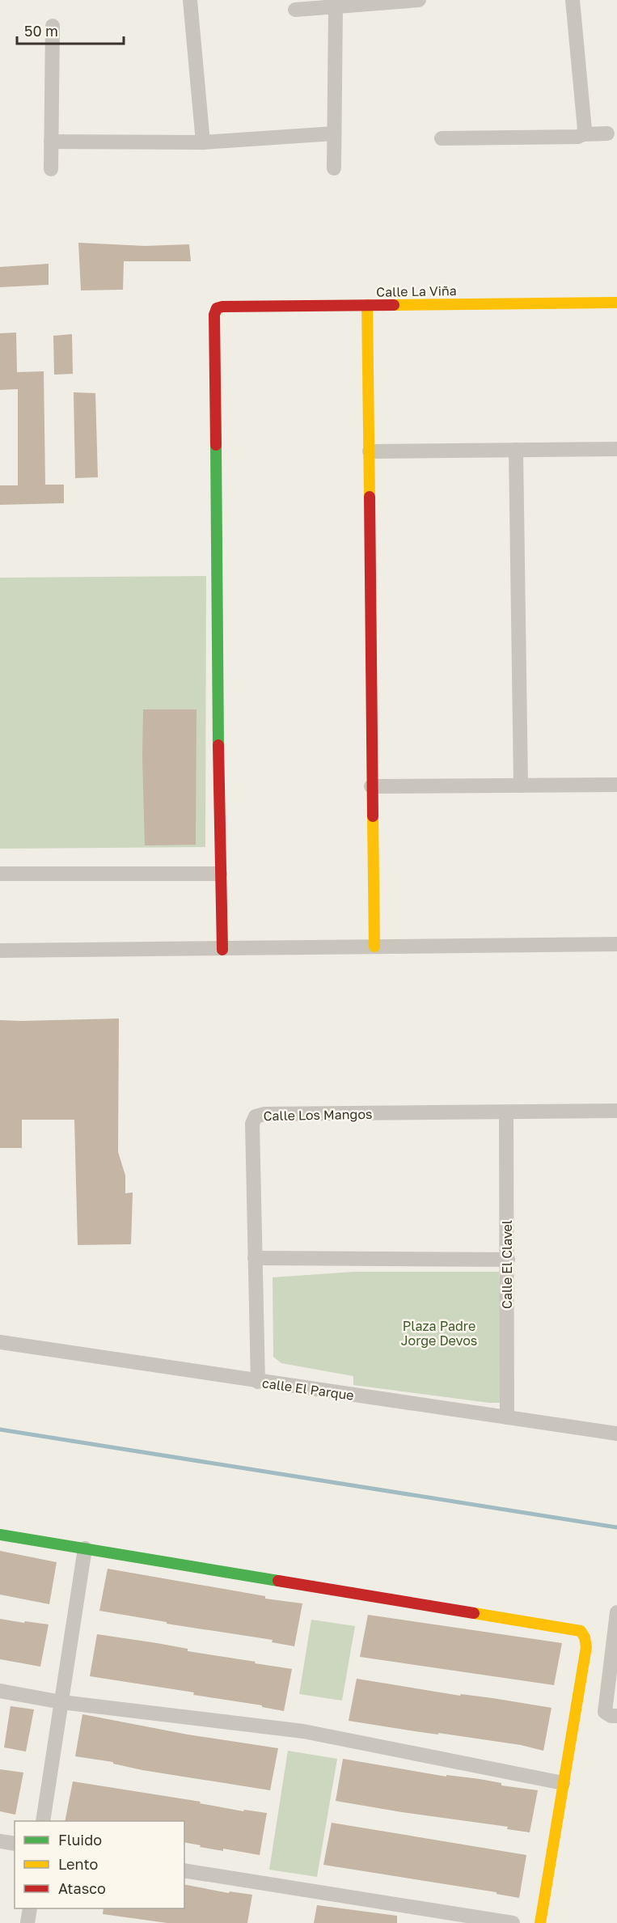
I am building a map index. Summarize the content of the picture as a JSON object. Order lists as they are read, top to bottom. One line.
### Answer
{"streets":{"street":["Calle La Viña","Calle Los Mangos","Calle El Clavel","calle El Parque"]},"crossings":[["Calle Los Mangos","Calle El Clavel"],["Calle Los Mangos","calle El Parque"],["Calle El Clavel","calle El Parque"]],"parks":["Plaza Padre Jorge Devos"],"legend":["Fluido","Lento","Atasco"],"scale_bar":"50 m"}
